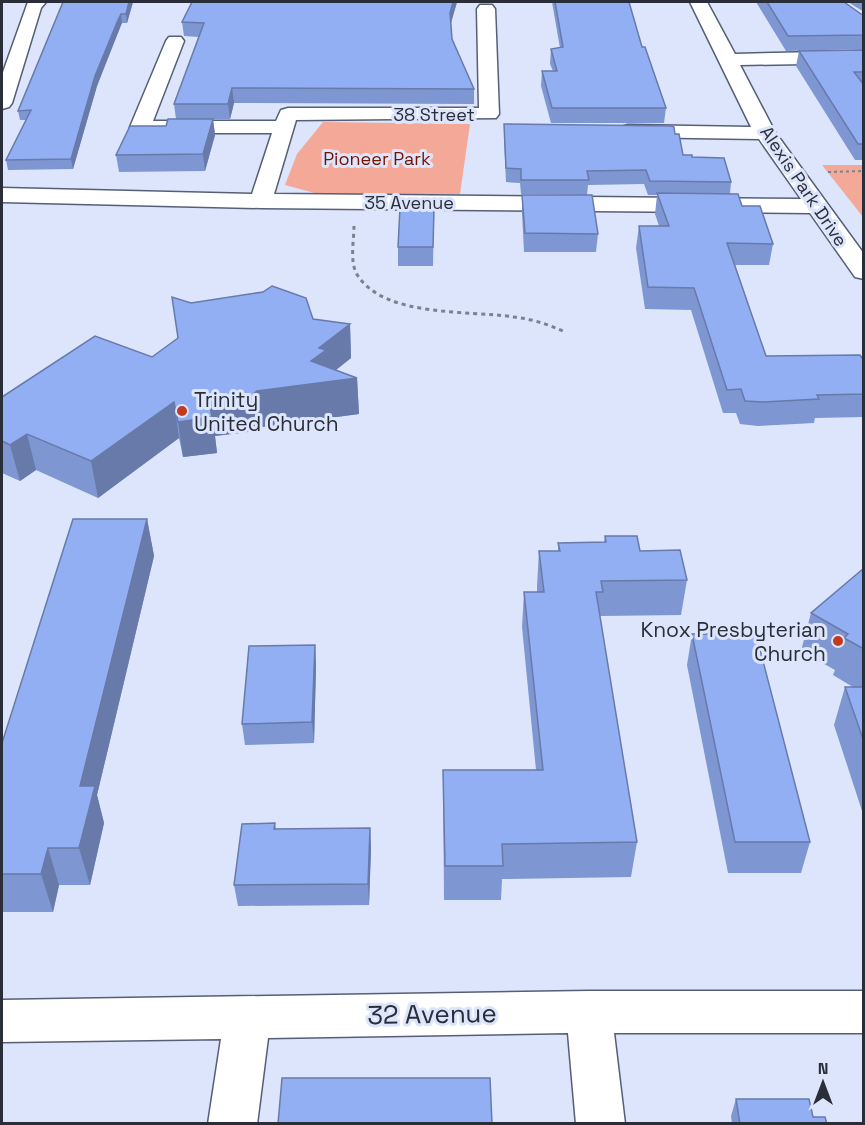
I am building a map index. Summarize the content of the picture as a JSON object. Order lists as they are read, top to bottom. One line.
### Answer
{"streets":{"street":["38 Street","Alexis Park Drive","35 Avenue","32 Avenue"]},"crossings":[["Alexis Park Drive","35 Avenue"]],"parks":["Pioneer Park"],"places":["Trinity United Church","Knox Presbyterian Church"],"north":"top"}
